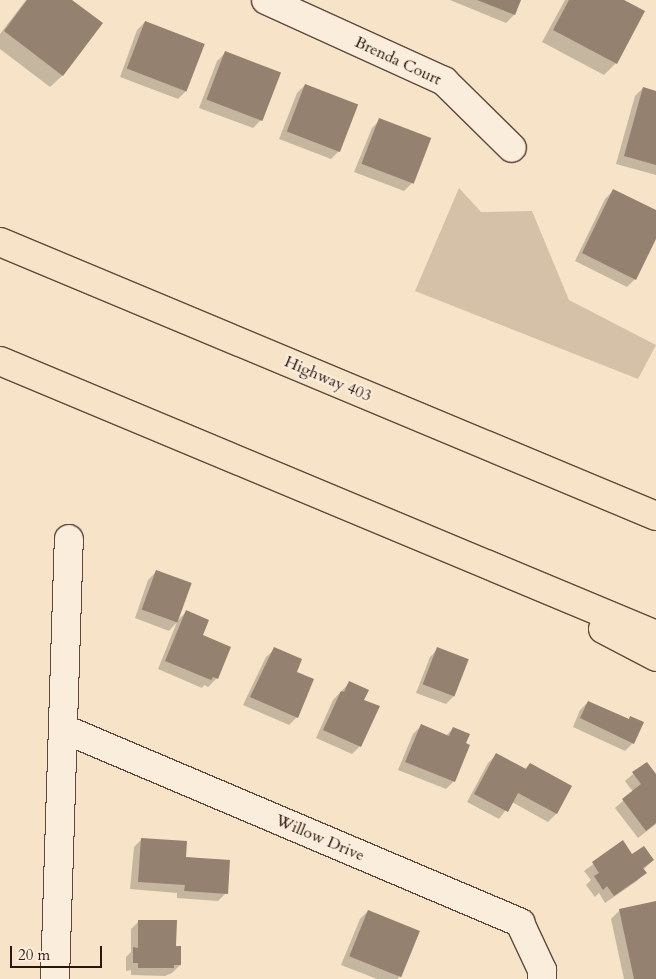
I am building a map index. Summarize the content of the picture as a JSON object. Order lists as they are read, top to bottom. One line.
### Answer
{"streets":{"highway":["Highway 403"],"street":["Brenda Court","Willow Drive"]},"scale_bar":"20 m"}
